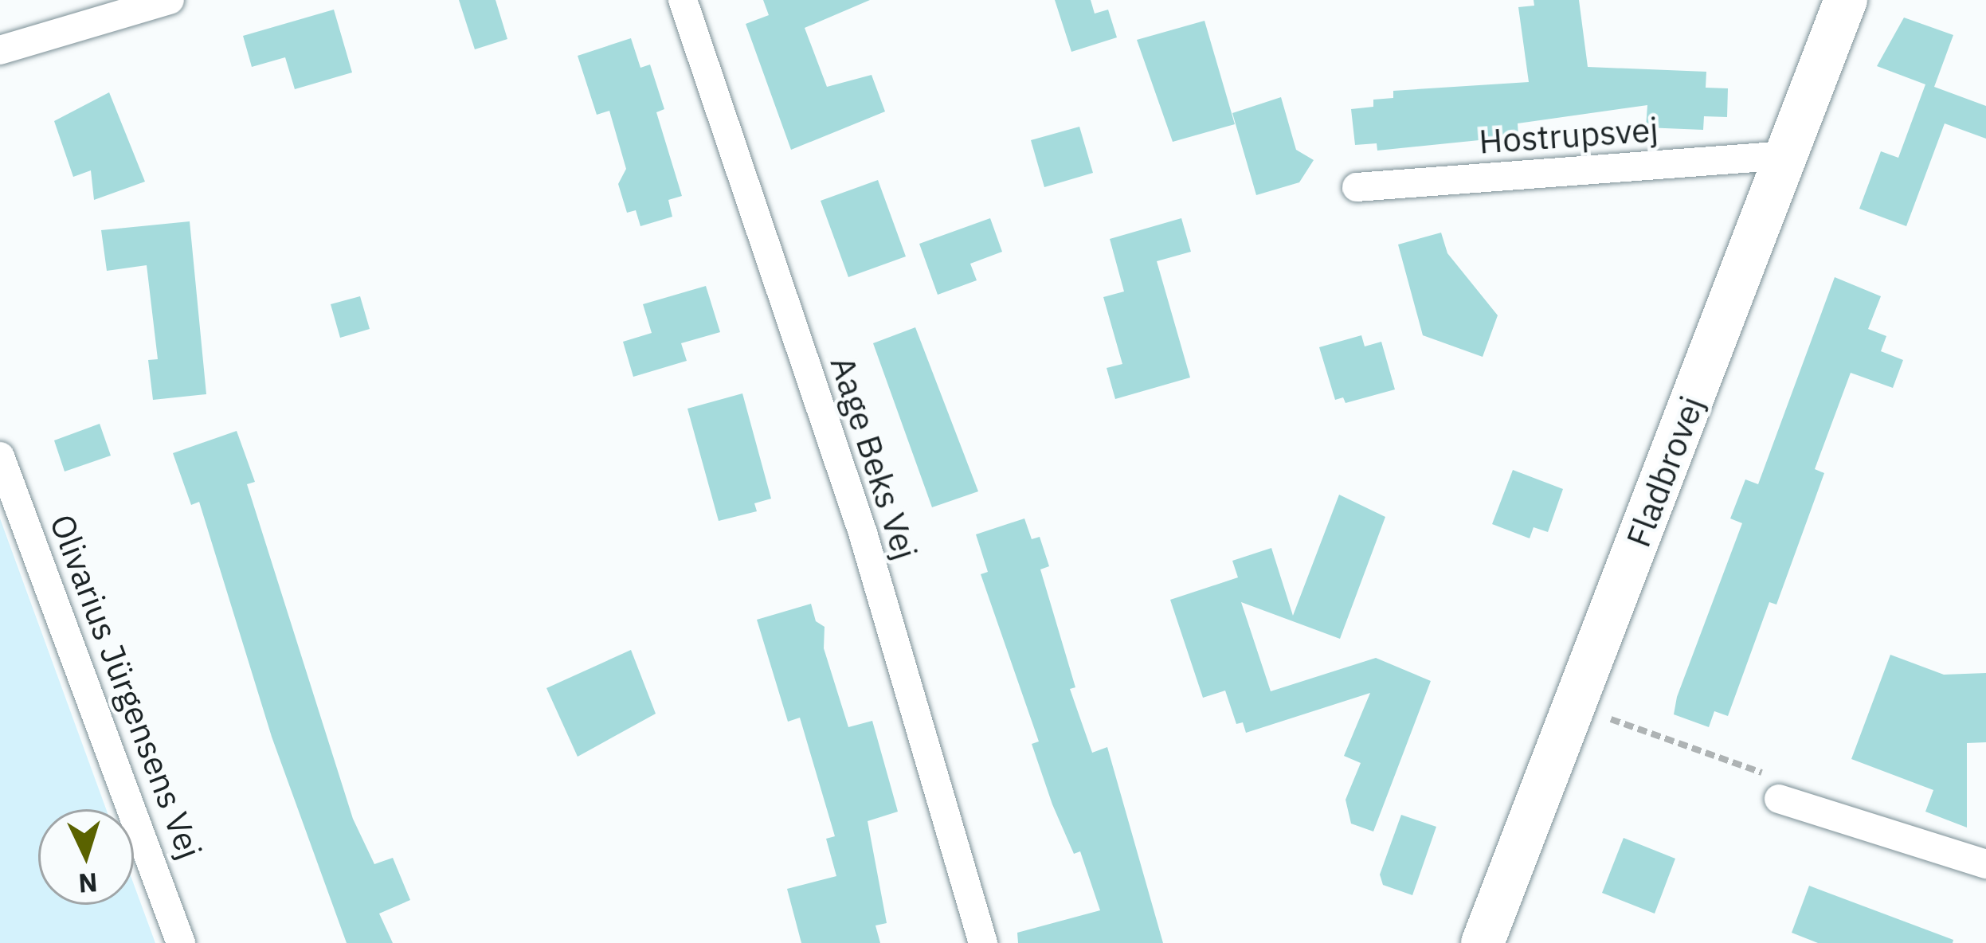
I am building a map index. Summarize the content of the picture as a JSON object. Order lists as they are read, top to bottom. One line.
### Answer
{"streets":{"main road":["Fladbrovej"],"street":["Hostrupsvej","Aage Beks Vej","Olivarius Jürgensens Vej"]},"crossings":[["Hostrupsvej","Fladbrovej"]],"north":"bottom"}
